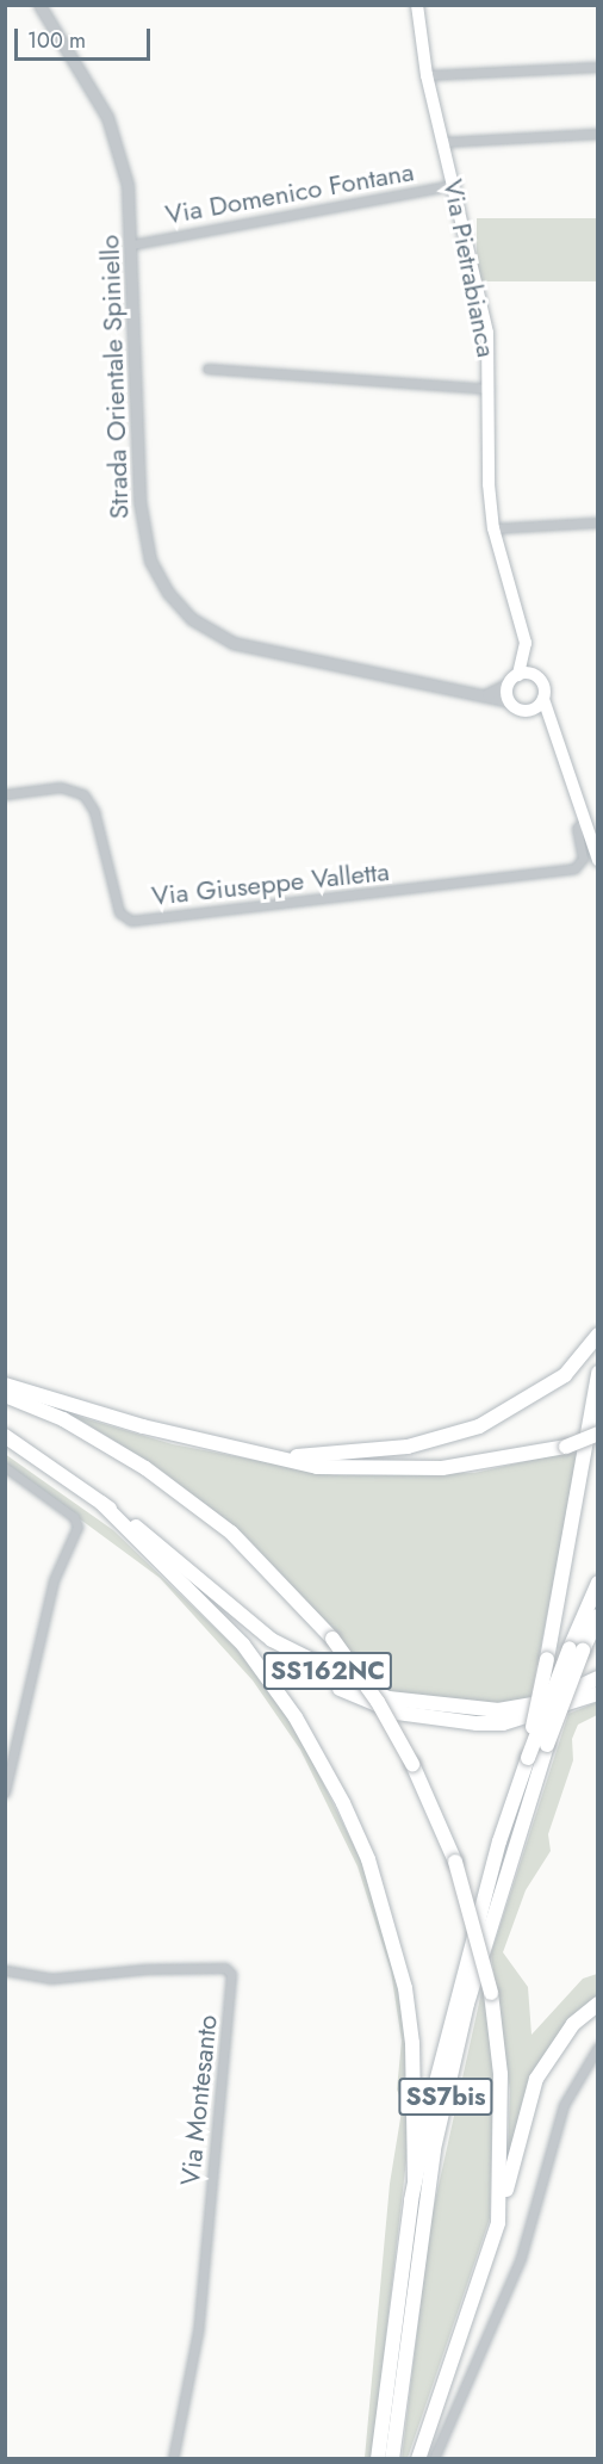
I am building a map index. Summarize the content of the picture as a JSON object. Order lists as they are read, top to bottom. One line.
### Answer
{"streets":{"highway":["SS162NC","SS7bis"],"main road":["Via Pietrabianca"],"street":["Via Domenico Fontana","Strada Orientale Spiniello","Via Giuseppe Valletta","Via Montesanto"]},"crossings":[["Via Domenico Fontana","Via Pietrabianca"],["Via Domenico Fontana","Strada Orientale Spiniello"],["Via Pietrabianca","Strada Orientale Spiniello"],["Via Pietrabianca","Via Giuseppe Valletta"]],"scale_bar":"100 m"}
